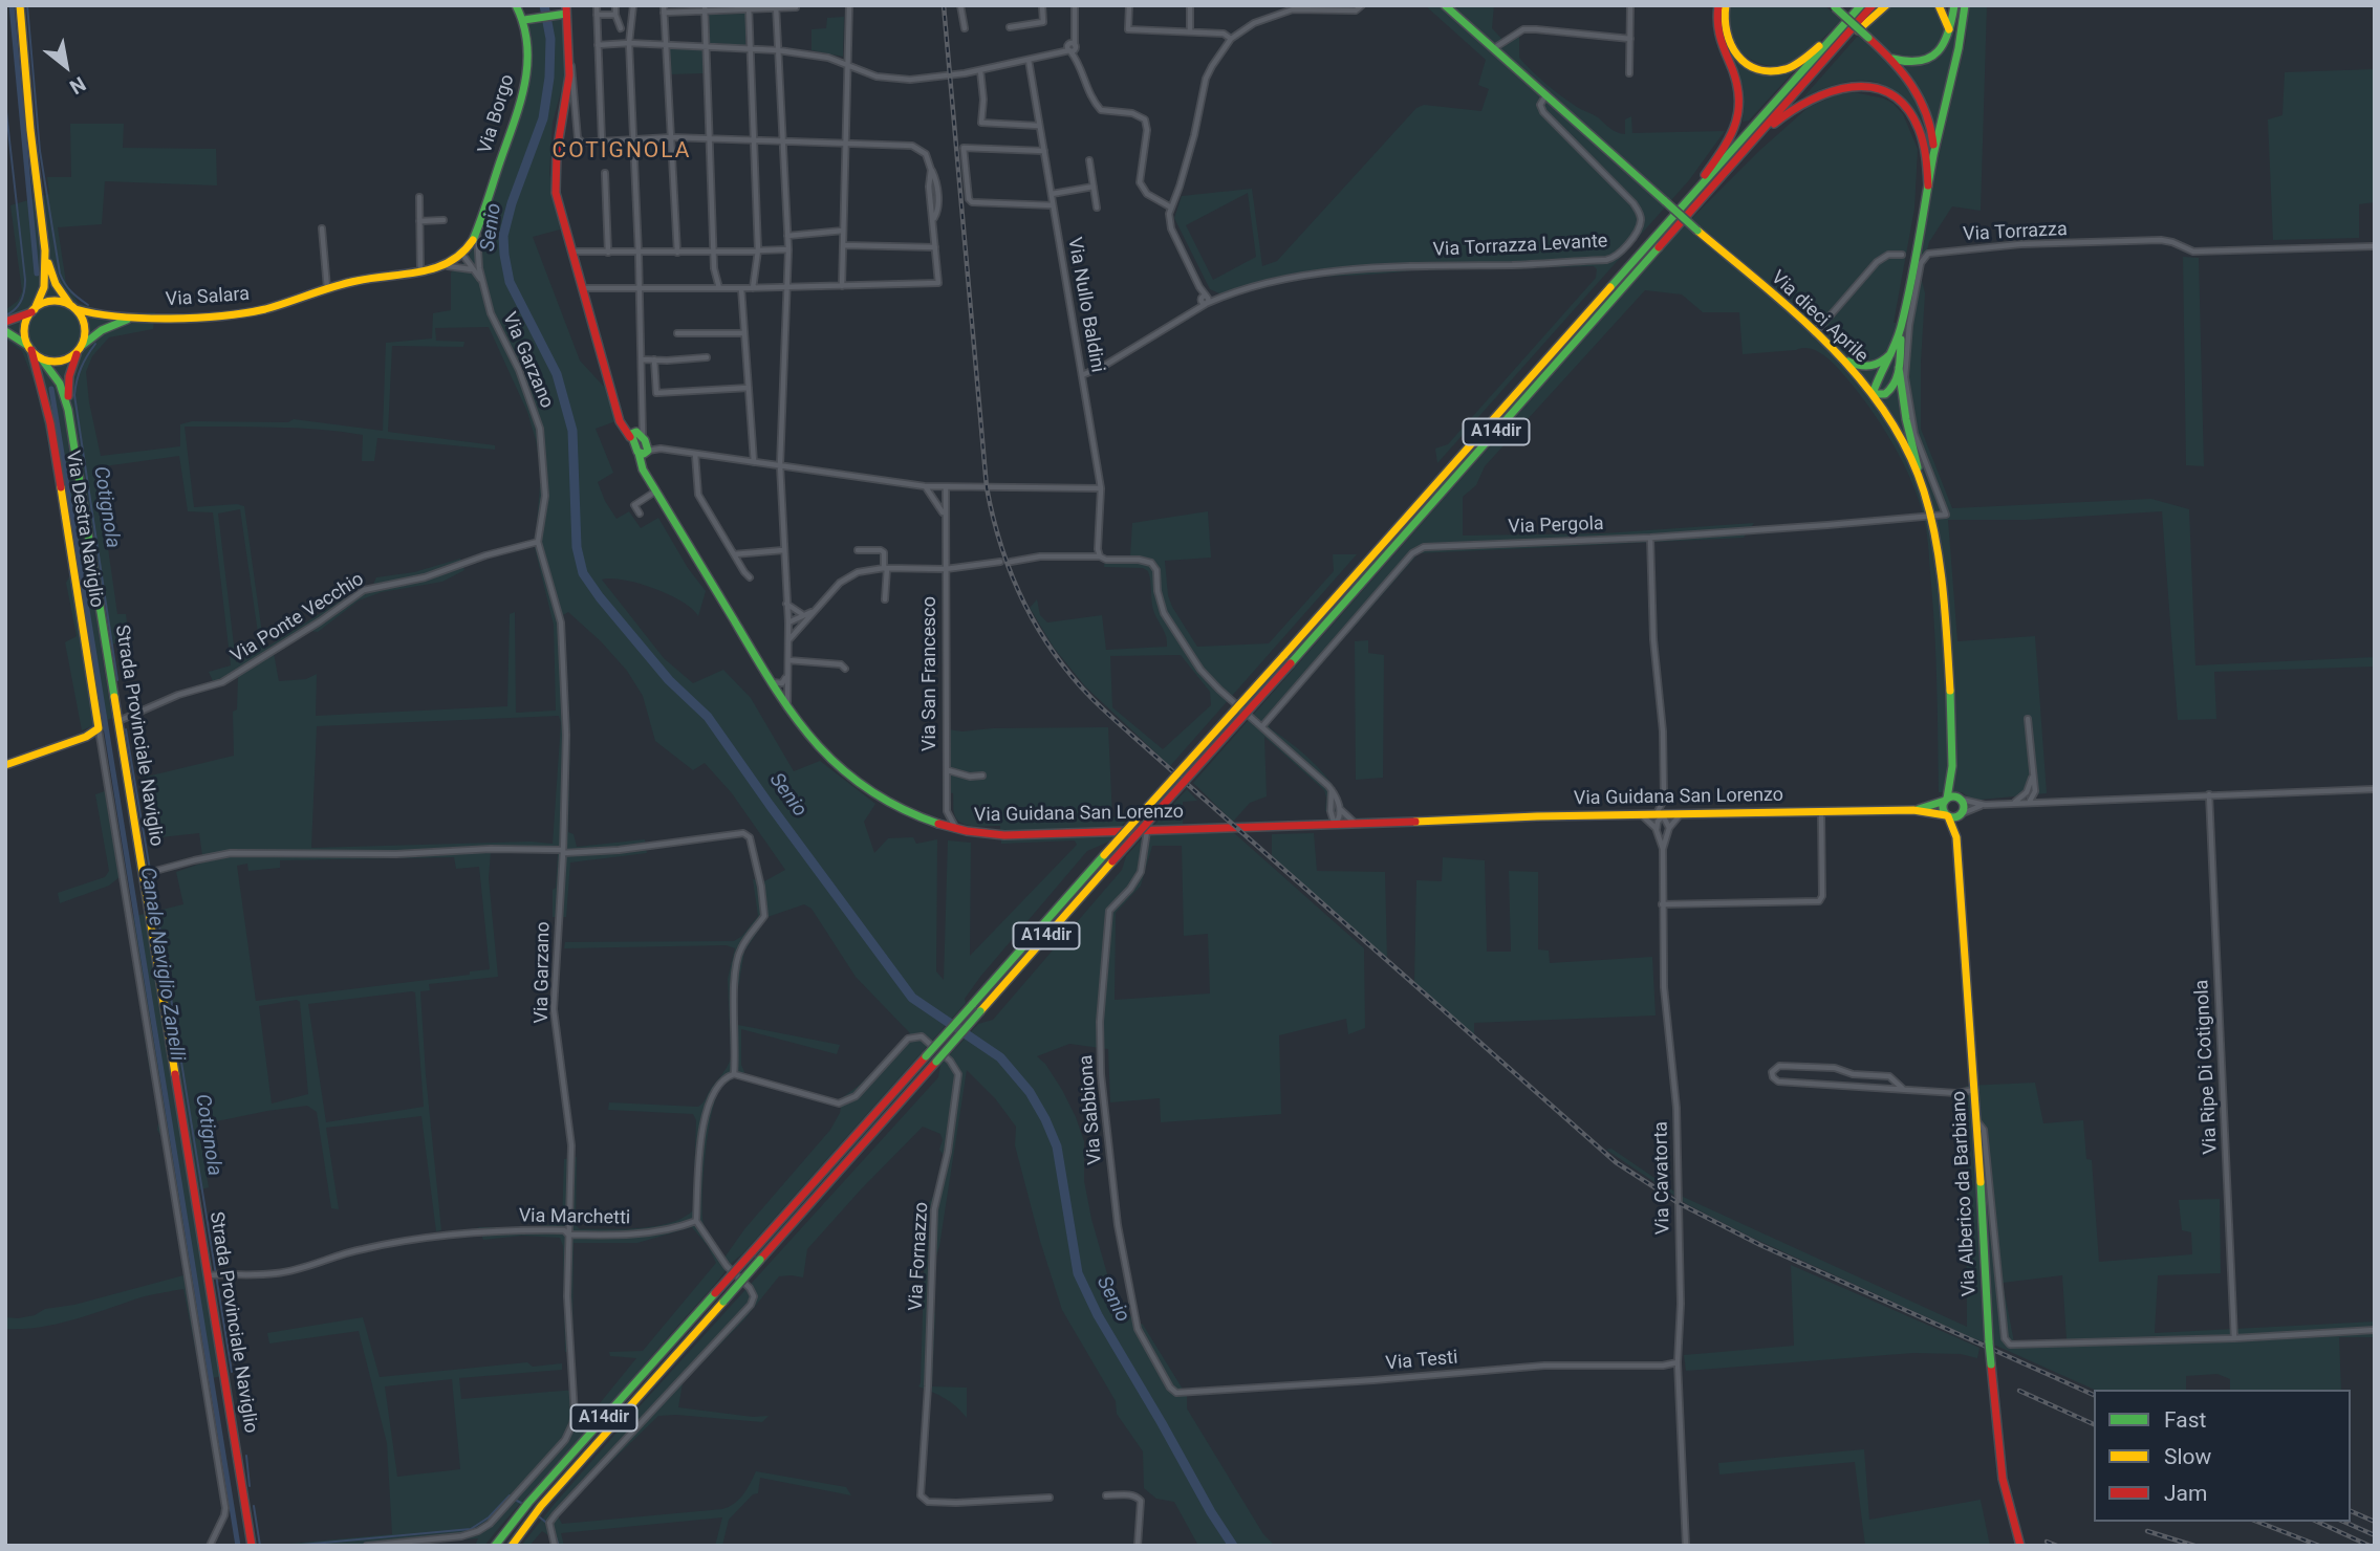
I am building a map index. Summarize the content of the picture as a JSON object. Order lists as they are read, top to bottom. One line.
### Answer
{"streets":{"main road":["Via Borgo","Via Salara","Via dieci Aprile","A14dir","Via Destra Naviglio","Strada Provinciale Naviglio","Via Guidana San Lorenzo","Via Alberico da Barbiano"],"street":["Via Torrazza","Via Torrazza Levante","Via Nullo Baldini","Via Garzano","Via Pergola","Via Ponte Vecchio","Via San Francesco","Via Ripe Di Cotignola","Via Sabbiona","Via Cavatorta","Via Marchetti","Via Fornazzo","Via Testi"]},"crossings":[["Via Borgo","Via Salara"],["Via Torrazza","Via Pergola"],["Via Torrazza Levante","Via dieci Aprile"],["Via Salara","Via Destra Naviglio"],["Via Salara","Strada Provinciale Naviglio"],["Via dieci Aprile","A14dir"],["Via dieci Aprile","Via Pergola"],["Via dieci Aprile","Via Alberico da Barbiano"],["Via Garzano","Via Ponte Vecchio"],["Via Garzano","Via Marchetti"],["Via Destra Naviglio","Strada Provinciale Naviglio"],["Via Ponte Vecchio","Strada Provinciale Naviglio"],["Strada Provinciale Naviglio","Via Marchetti"],["Via Guidana San Lorenzo","Via Sabbiona"],["Via Guidana San Lorenzo","Via Cavatorta"],["Via Sabbiona","Via Testi"],["Via Cavatorta","Via Testi"]],"districts":["COTIGNOLA"],"water":["Senio","Cotignola","Canale Naviglio Zanelli"],"legend":["Fast","Slow","Jam"],"north":"bottom right"}
